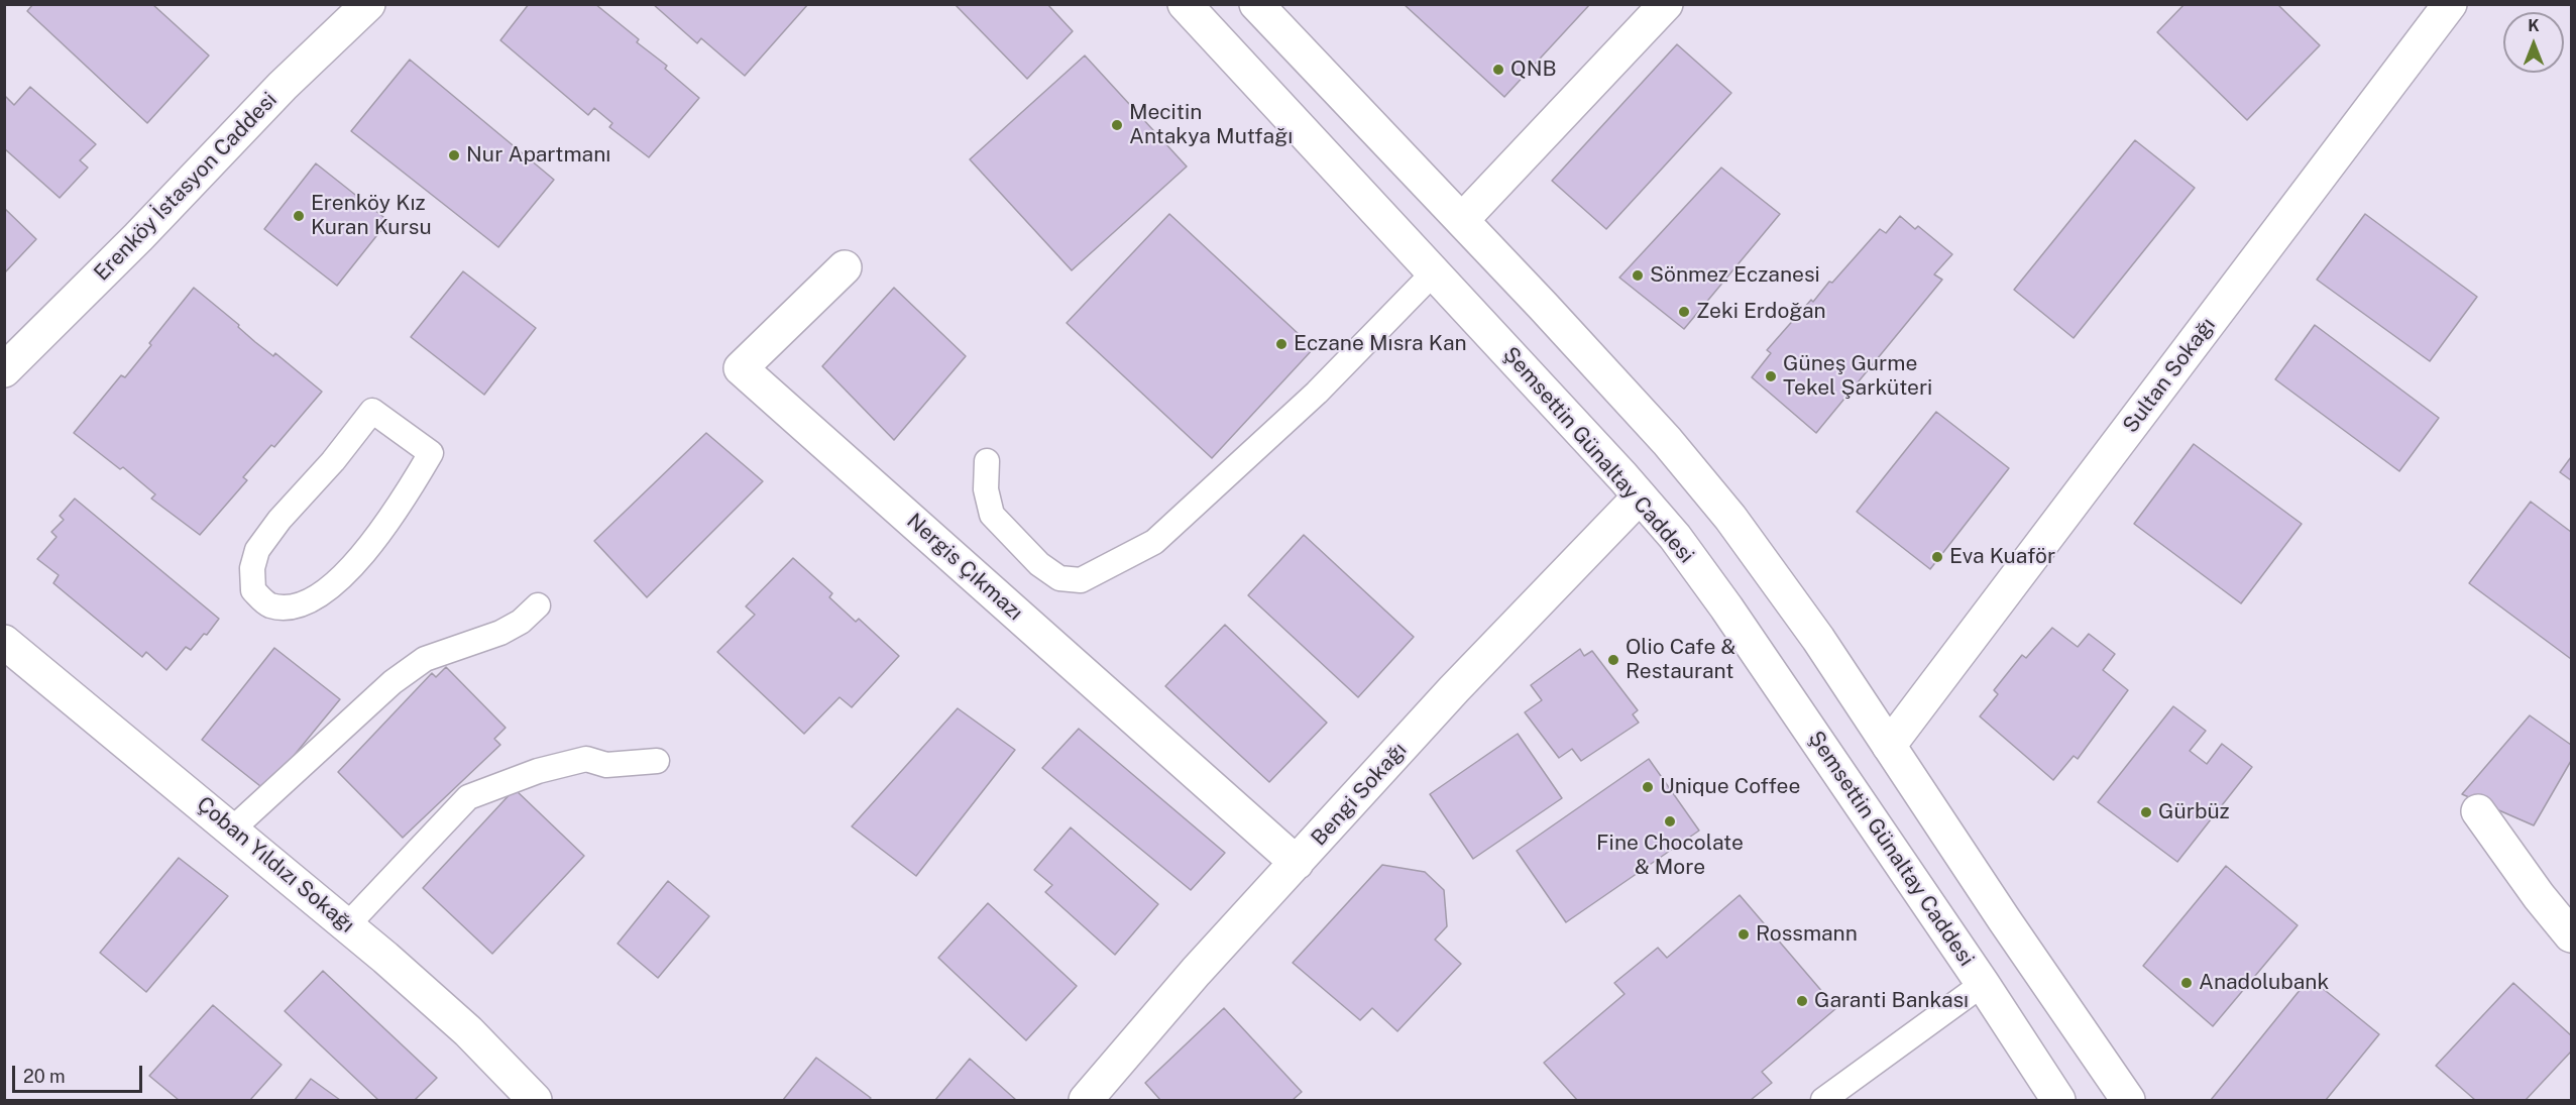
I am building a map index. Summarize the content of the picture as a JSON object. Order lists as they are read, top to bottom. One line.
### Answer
{"streets":{"street":["Erenköy İstasyon Caddesi","Sultan Sokağı","Şemsettin Günaltay Caddesi","Nergis Çıkmazı","Bengi Sokağı","Çoban Yıldızı Sokağı"]},"crossings":[["Şemsettin Günaltay Caddesi","Bengi Sokağı"],["Nergis Çıkmazı","Bengi Sokağı"]],"places":["QNB","Mecitin Antakya Mutfağı","Nur Apartmanı","Erenköy Kız Kuran Kursu","Sönmez Eczanesi","Zeki Erdoğan","Eczane Mısra Kan","Güneş Gurme Tekel Şarküteri","Eva Kuaför","Olio Cafe & Restaurant","Unique Coffee","Gürbüz","Fine Chocolate & More","Rossmann","Anadolubank","Garanti Bankası"],"scale_bar":"20 m","north":"top"}
